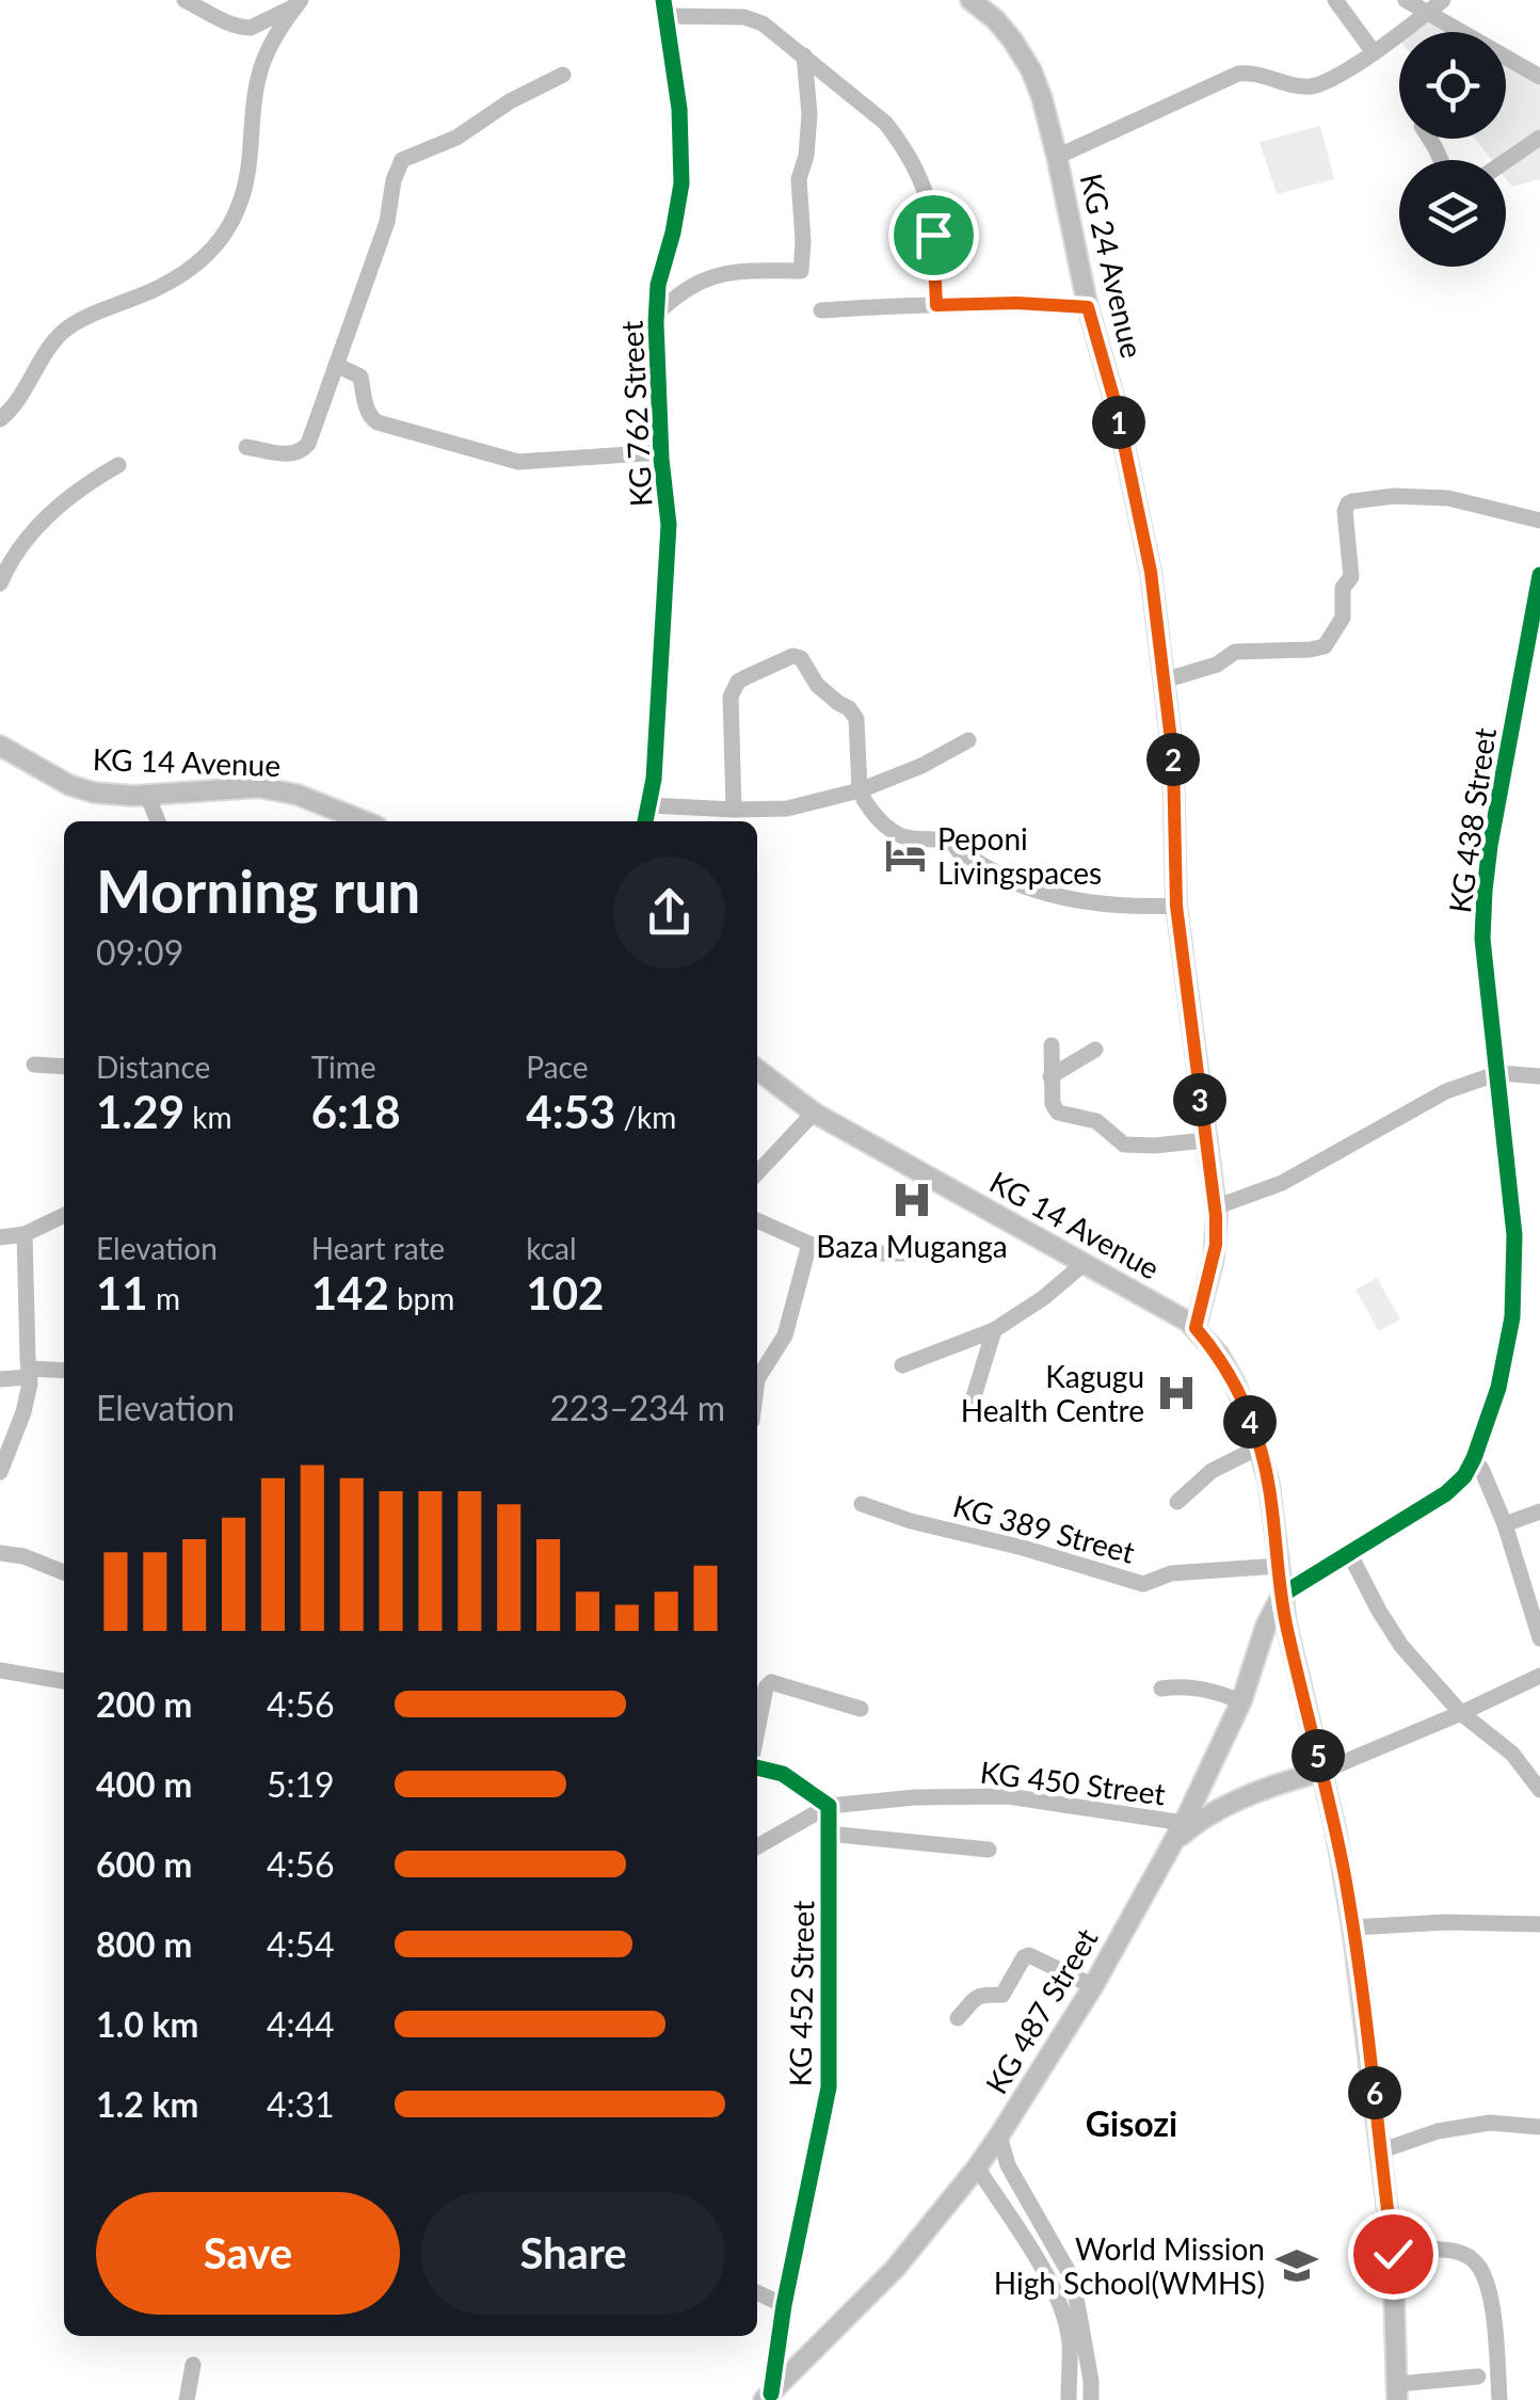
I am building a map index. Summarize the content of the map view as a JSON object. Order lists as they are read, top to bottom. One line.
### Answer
{"streets":{"main road":["KG 24 Avenue","KG 14 Avenue","KG 487 Street"],"street":["KG 762 Street","KG 438 Street","KG 389 Street","KG 450 Street","KG 452 Street"]},"crossings":[["KG 24 Avenue","KG 14 Avenue"],["KG 14 Avenue","KG 389 Street"],["KG 14 Avenue","KG 487 Street"],["KG 450 Street","KG 452 Street"],["KG 450 Street","KG 487 Street"],["KG 452 Street","KG 487 Street"]],"districts":["Gisozi"],"places":{"hotel":["Peponi Livingspaces"],"hospital":["Baza Muganga","Kagugu Health Centre"],"school or university":["World Mission High School(WMHS)"]},"page":{"pins":["1","2","3","4","5","6"],"heading":["Morning run","09:09"],"stats":[["Distance","1.29 km"],["Time","6:18"],["Pace","4:53 /km"],["Elevation","11 m"],["Heart rate","142 bpm"],["kcal","102"]],"chart":["Elevation","223–234 m"],"list":[{"name":"200 m","note":"4:56"},{"name":"400 m","note":"5:19"},{"name":"600 m","note":"4:56"},{"name":"800 m","note":"4:54"},{"name":"1.0 km","note":"4:44"},{"name":"1.2 km","note":"4:31"}],"buttons":["Save","Share"]}}
